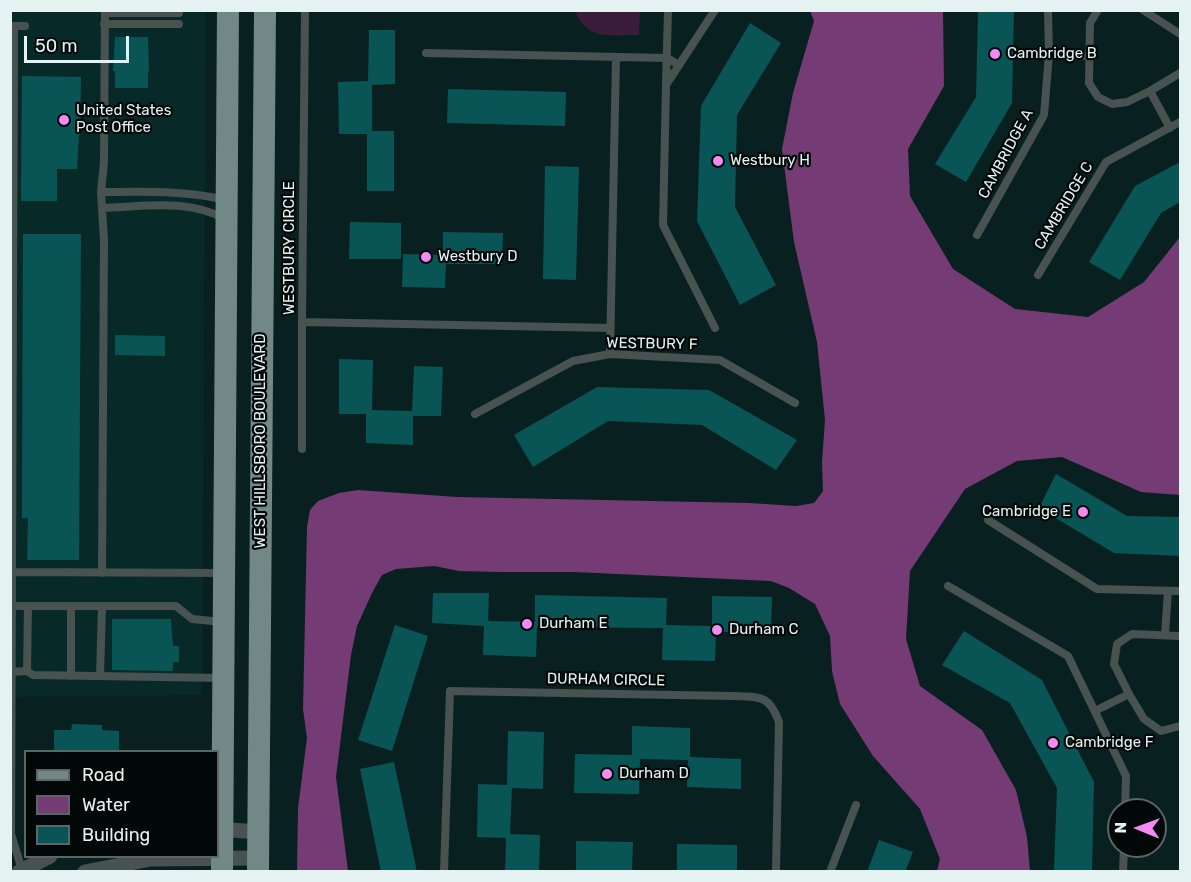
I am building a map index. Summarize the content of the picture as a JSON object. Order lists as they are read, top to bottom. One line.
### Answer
{"streets":{"main road":["WEST HILLSBORO BOULEVARD"],"lane":["CAMBRIDGE A","CAMBRIDGE C","WESTBURY CIRCLE","WESTBURY F","DURHAM CIRCLE"]},"places":["Cambridge B","United States Post Office","Westbury H","Westbury D","Cambridge E","Durham E","Durham C","Cambridge F","Durham D"],"legend":["Road","Water","Building"],"scale_bar":"50 m","north":"left"}
